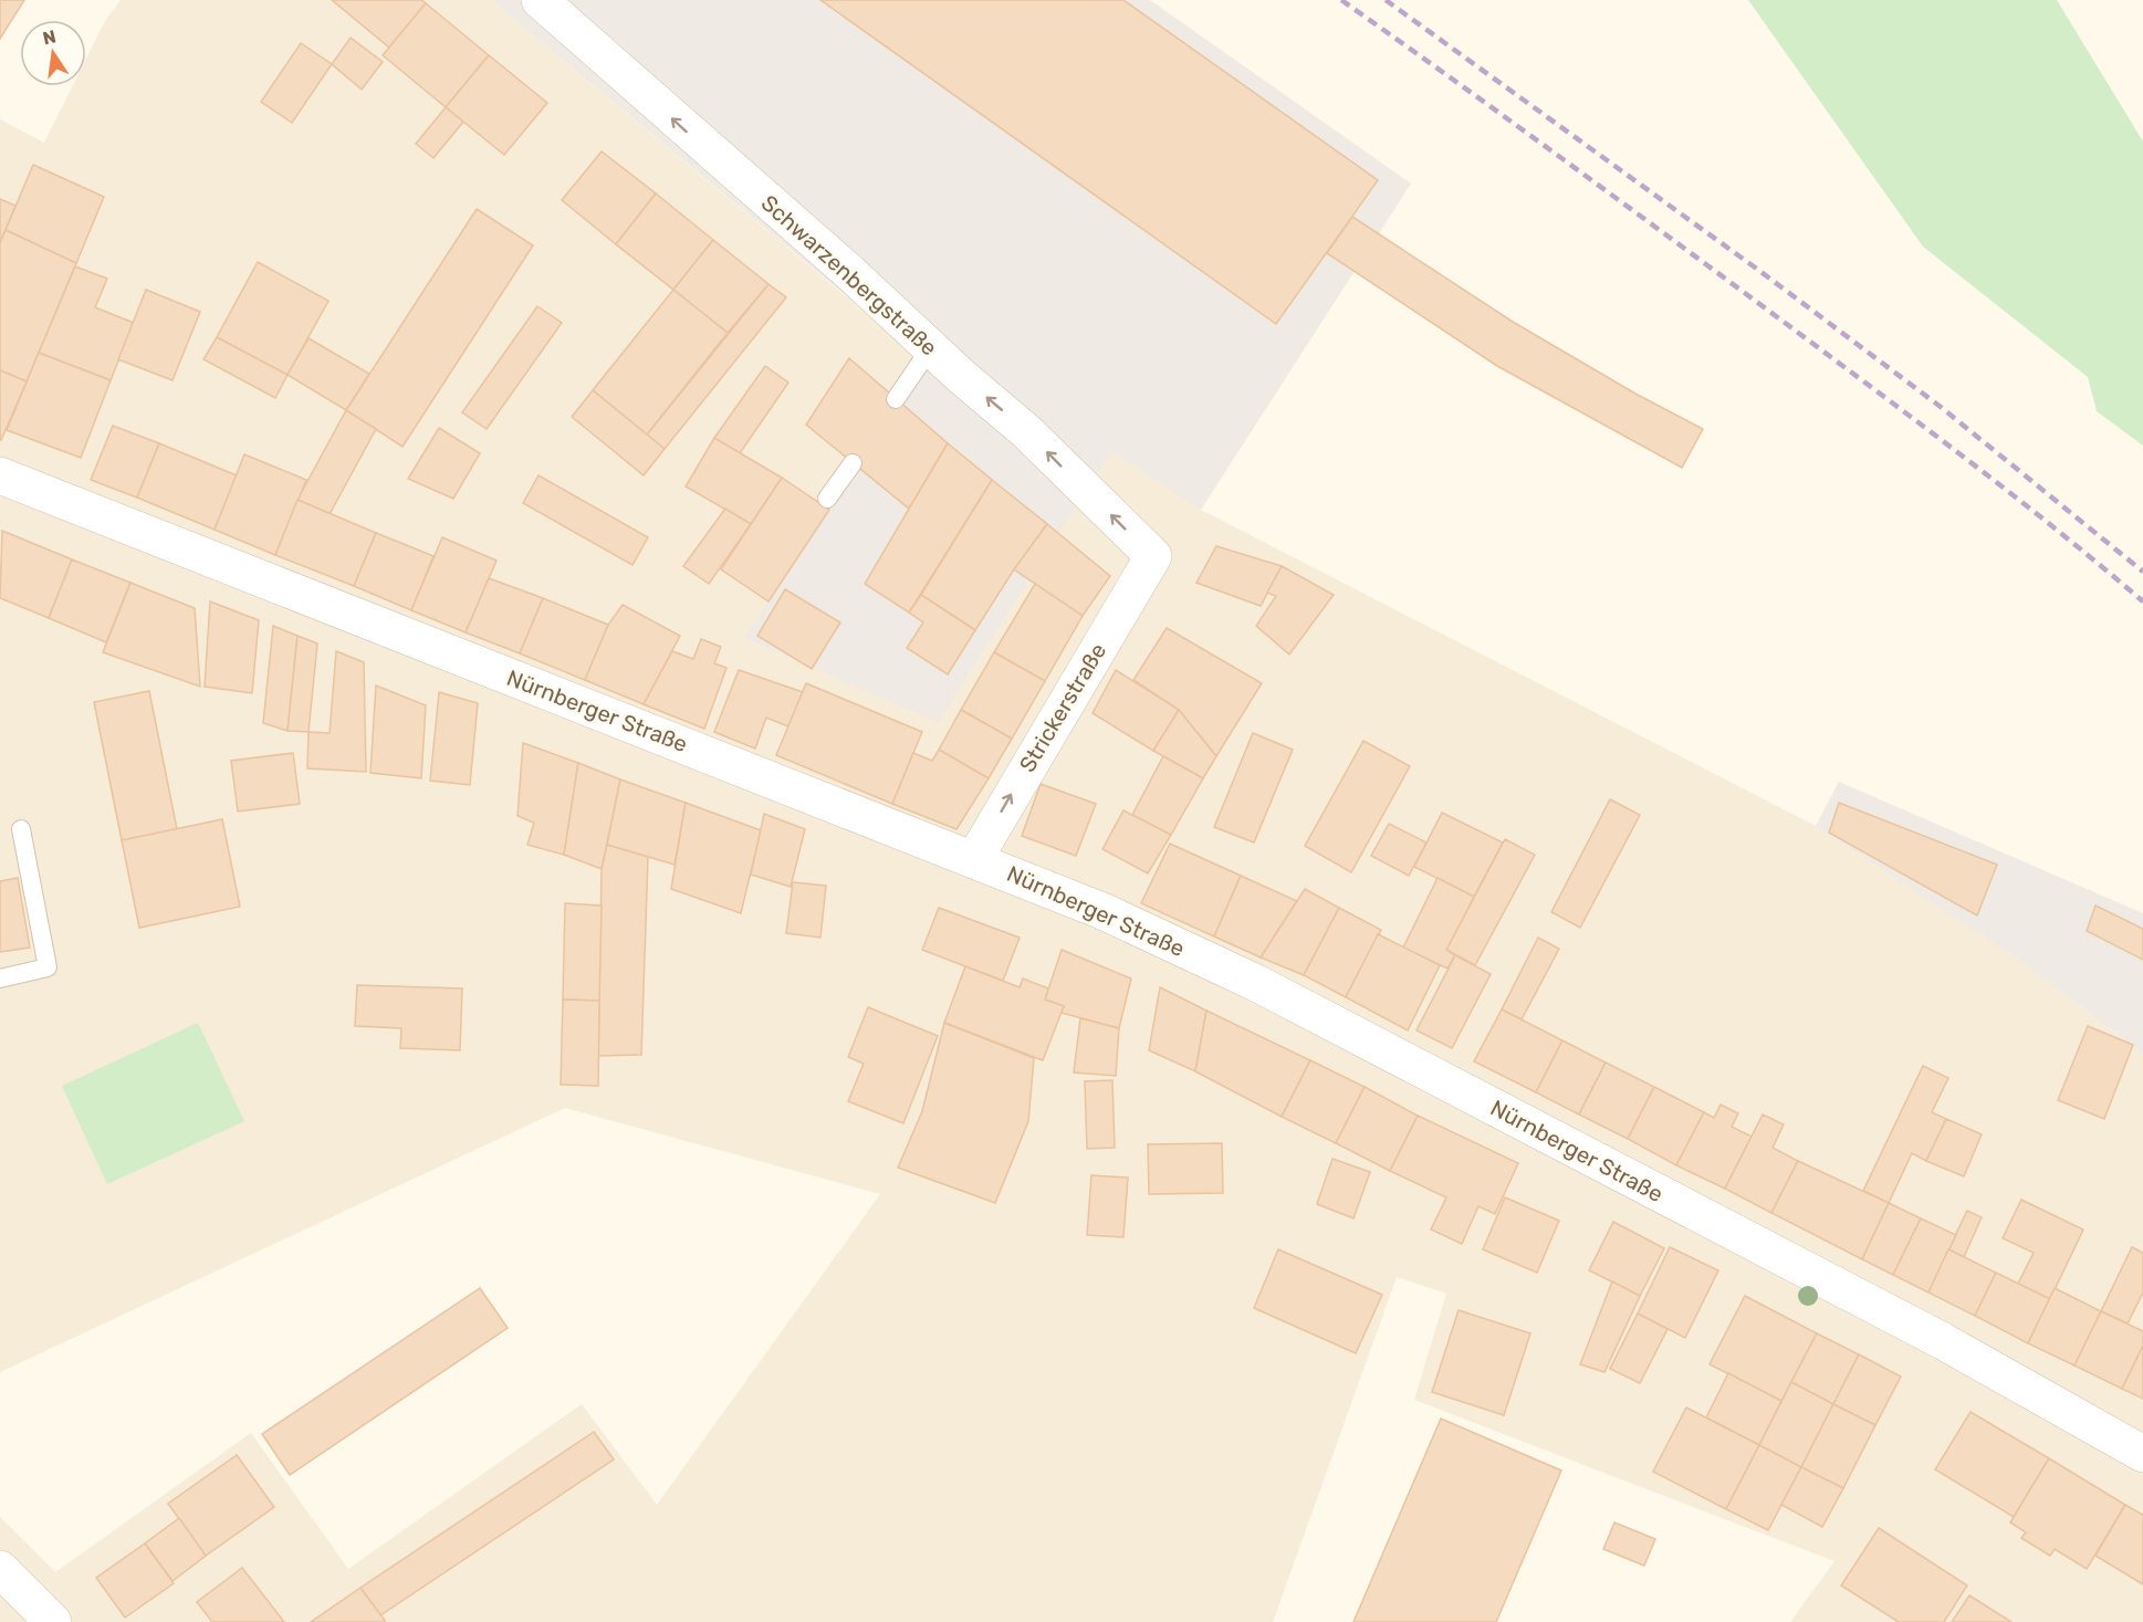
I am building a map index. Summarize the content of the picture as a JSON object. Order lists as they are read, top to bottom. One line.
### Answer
{"streets":{"street":["Schwarzenbergstraße","Strickerstraße","Nürnberger Straße"]},"crossings":[["Schwarzenbergstraße","Strickerstraße"],["Strickerstraße","Nürnberger Straße"]],"one_way":["Schwarzenbergstraße","Strickerstraße"],"north":"top"}
